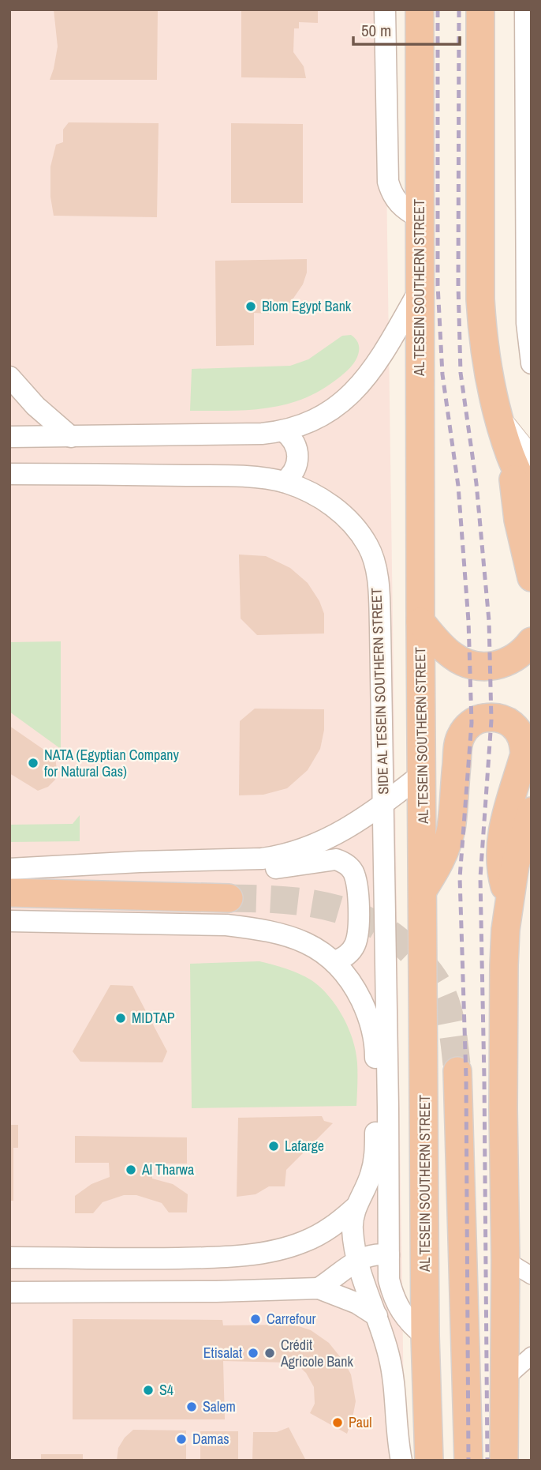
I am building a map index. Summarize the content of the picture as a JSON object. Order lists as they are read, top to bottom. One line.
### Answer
{"streets":{"highway":["AL TESEIN SOUTHERN STREET"],"street":["SIDE AL TESEIN SOUTHERN STREET"]},"places":["Blom Egypt Bank","NATA (Egyptian Company for Natural Gas)","MIDTAP","Lafarge","Al Tharwa","Carrefour","Etisalat","Crédit Agricole Bank","S4","Salem","Paul","Damas"],"scale_bar":"50 m"}
